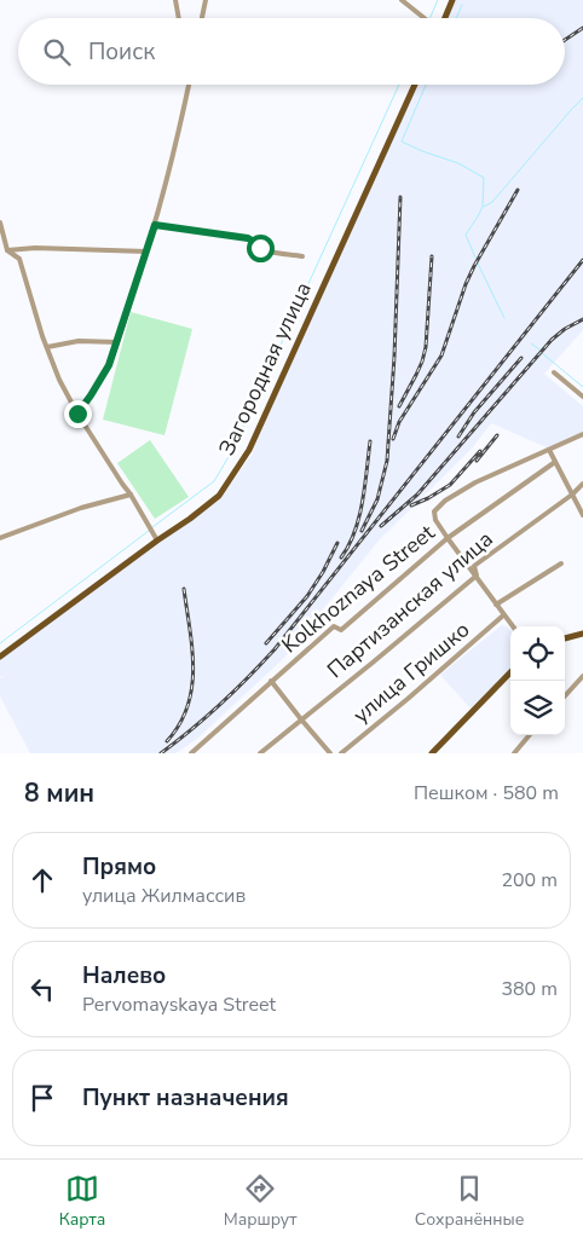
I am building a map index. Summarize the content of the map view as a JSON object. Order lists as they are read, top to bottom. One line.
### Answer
{"streets":{"main road":["Загородная улица"],"street":["Kolkhoznaya Street","Партизанская улица","улица Гришко"]},"page":{"search":"Поиск","heading":["8 мин","Пешком · 580 m"],"list":[["Прямо","улица Жилмассив","200 m"],["Налево","Pervomayskaya Street","380 m"],"Пункт назначения"],"nav":["Карта","Маршрут","Сохранённые"]}}
